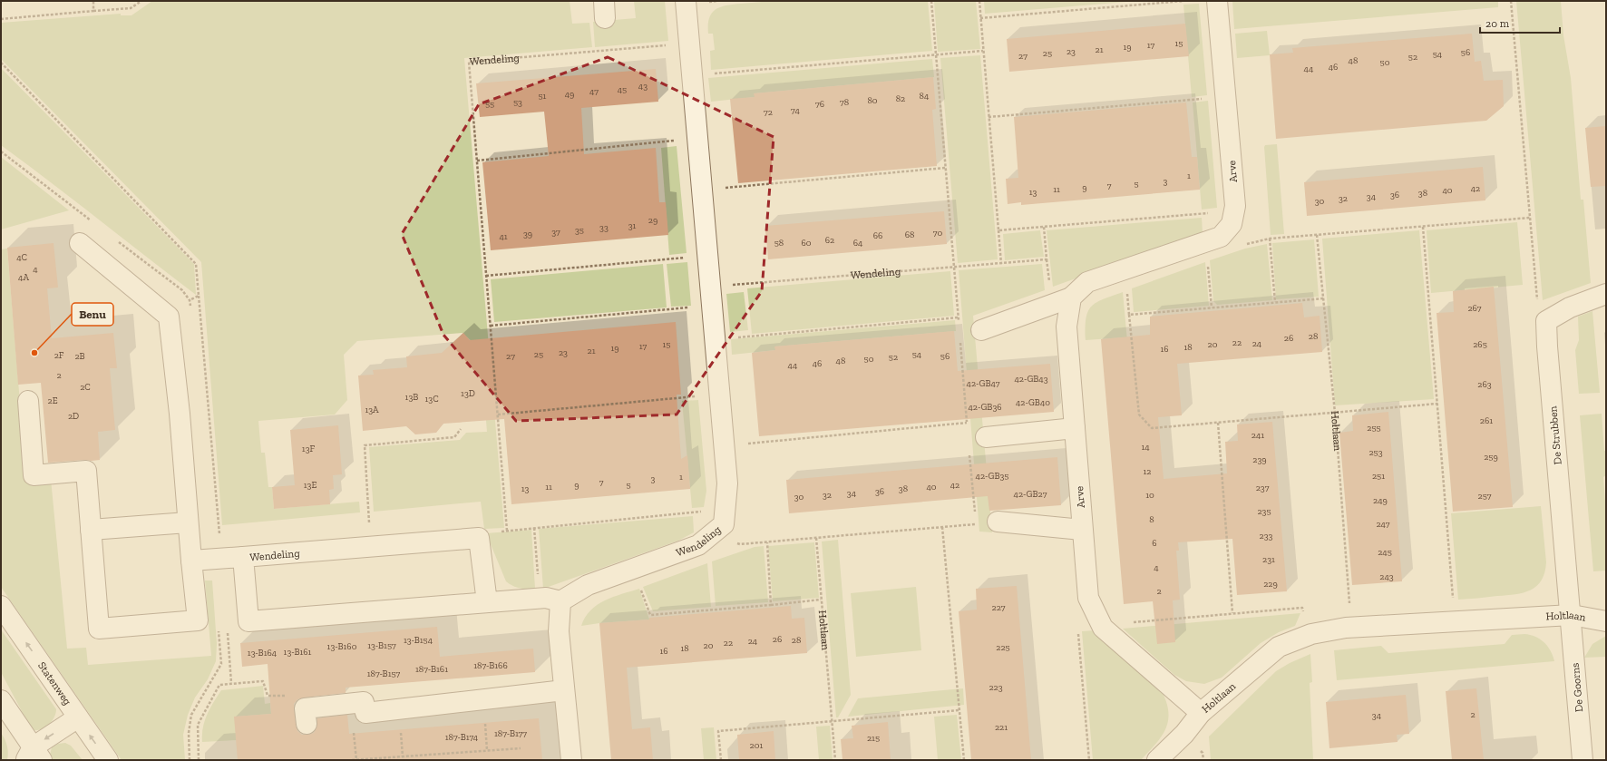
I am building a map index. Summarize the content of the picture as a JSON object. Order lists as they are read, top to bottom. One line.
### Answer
{"streets":{"street":["Wendeling","Arve","Holtlaan","De Strubben","Statenweg","De Goorns"]},"crossings":[["Arve","Holtlaan"],["Holtlaan","De Strubben"],["Holtlaan","De Goorns"],["De Strubben","De Goorns"]],"places":["Benu"],"house_numbers":["15","17","19","21","23","56","25","54","27","52","48","50","46","44","43","45","47","49","51","84","82","80","53","78","55","76","74","72","1","3","5","7","9","42","11","40","13","38","36","34","32","30","29","31","33","35","37","70","39","68","66","41","62","58","60","64","4C","4","4A","267","28","26","22","24","15","20","265","17","18","19","16","21","23","25","54","2F","2B","27","56","52","50","48","46","44","2","42-GB43","42-GB47","263","2C","13D","13B","13C","2E","42-GB40","42-GB36","13A","2D","261","255","241","14","13F","253","259","239","12","42-GB35","251","1","3","7","13E","9","5","42","11","40","237","13","38","36","34","42-GB27","32","10","257","30","249","235","8","247","233","6","245","231","4","243","229","2","227","26","13-B154","28","24","22","13-B157","20","13-B160","225","18","16","13-B161","13-B164","187-B166","187-B161","187-B157","223","2","34","221","187-B177","187-B174","215","201"],"scale_bar":"20 m"}
